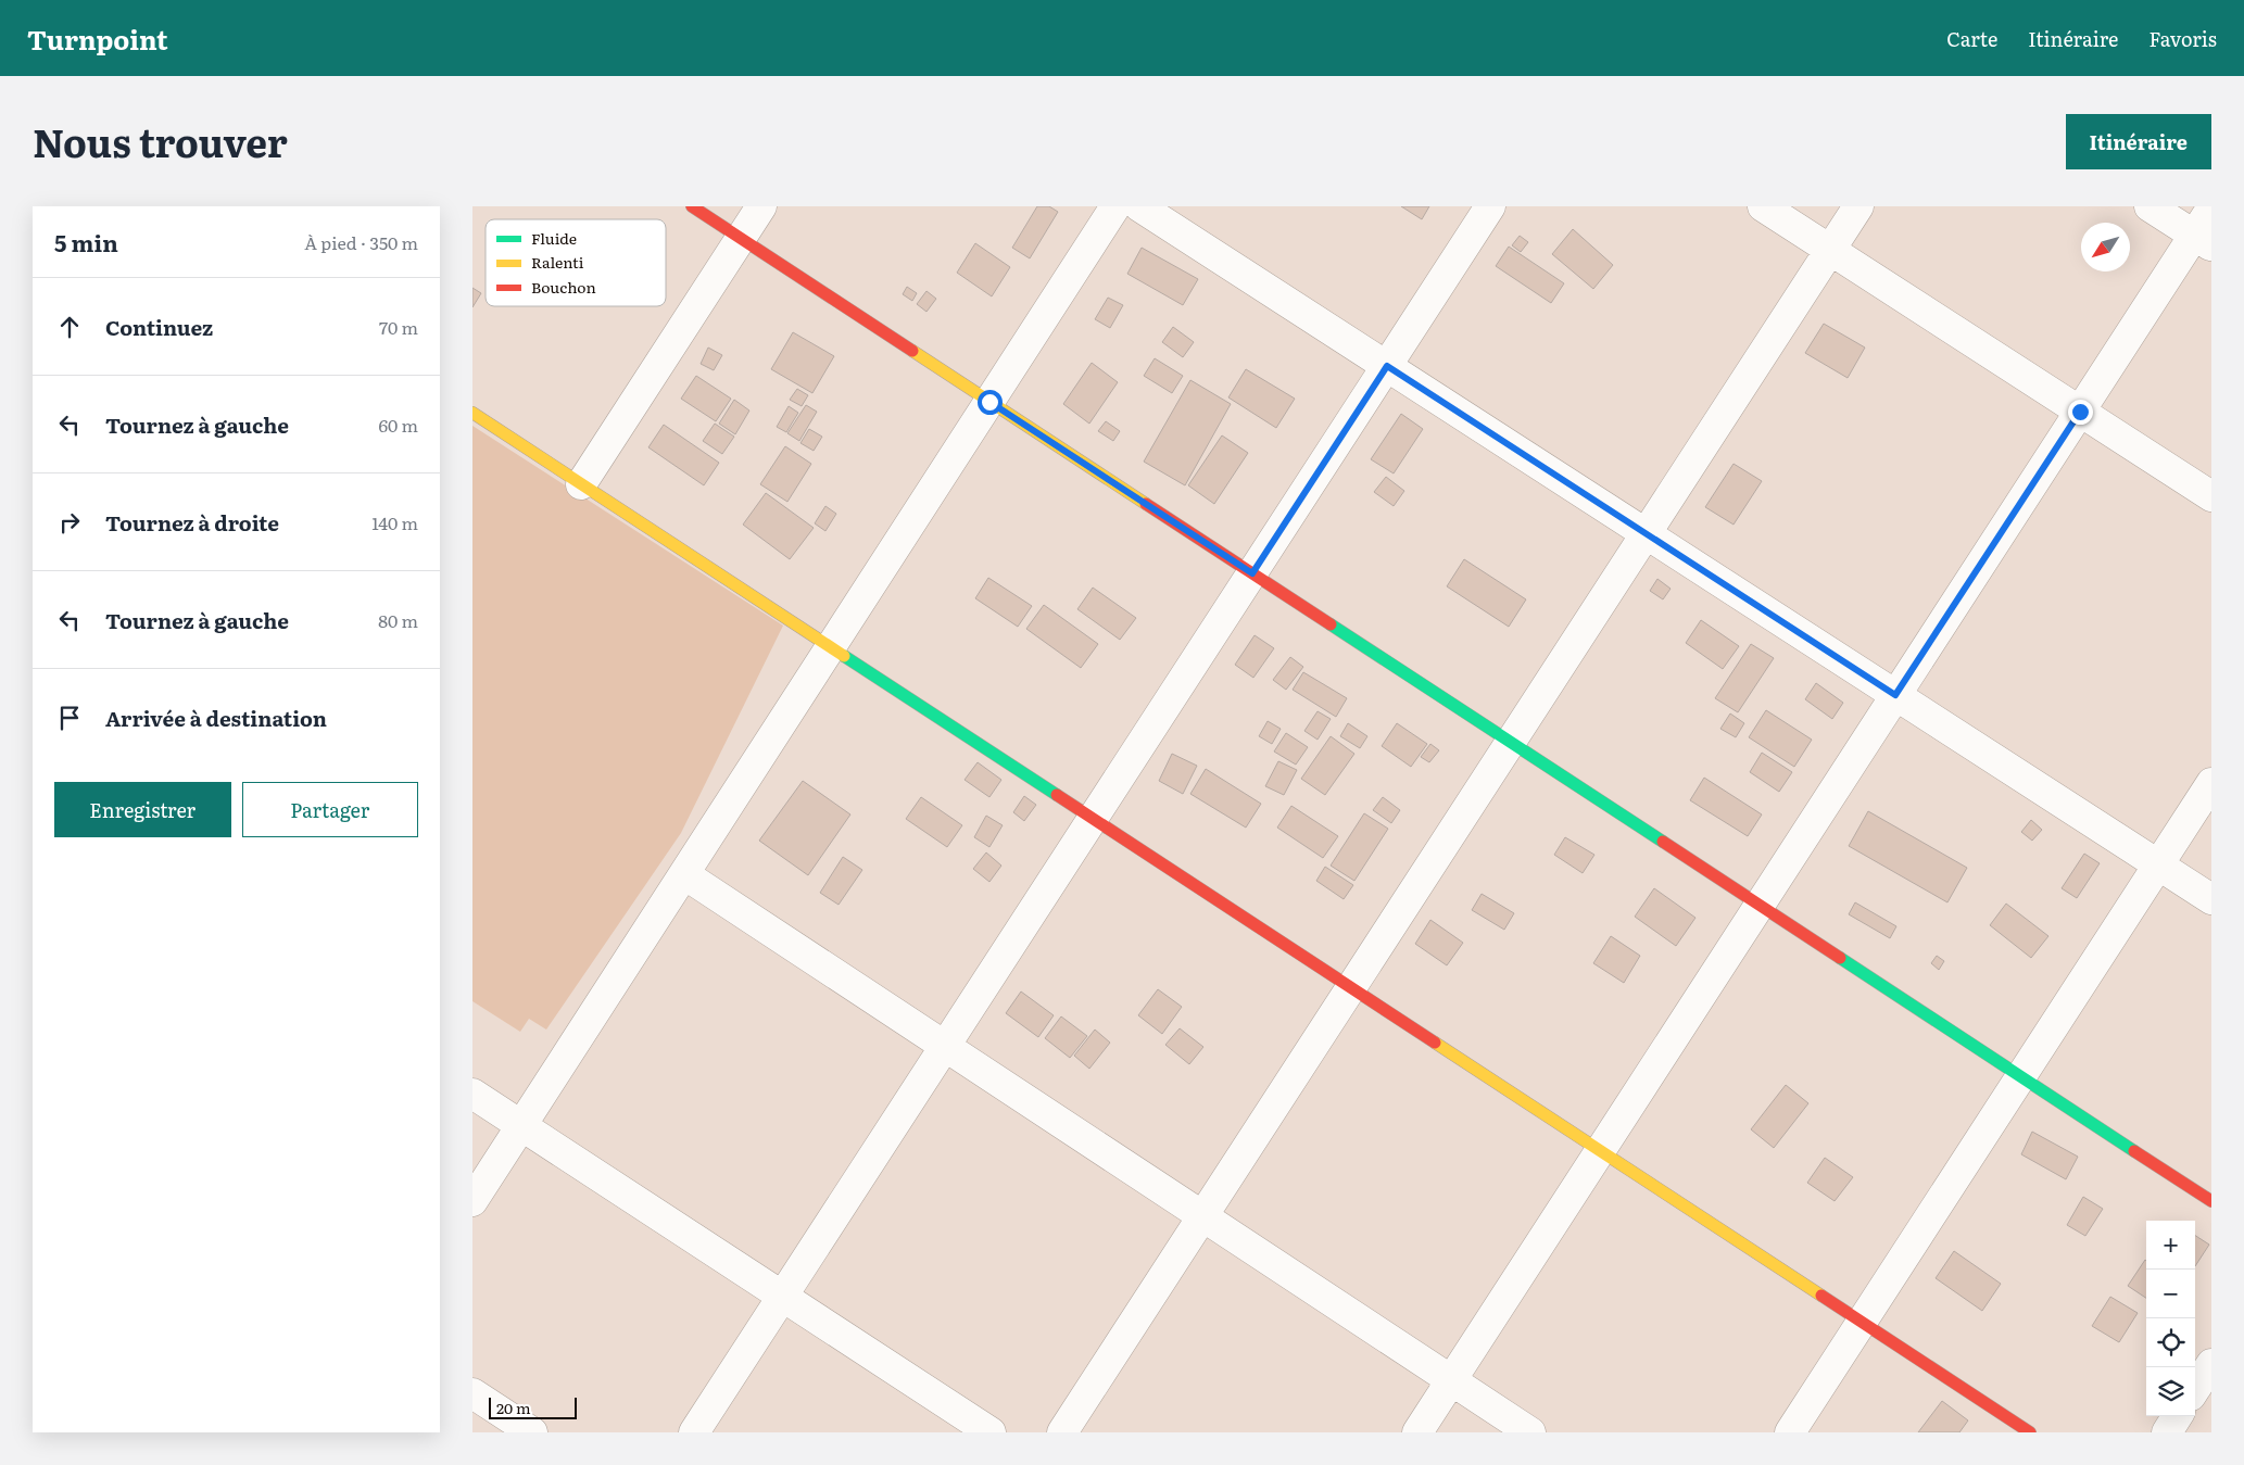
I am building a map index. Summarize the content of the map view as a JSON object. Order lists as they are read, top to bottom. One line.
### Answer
{"legend":["Fluide","Ralenti","Bouchon"],"scale_bar":"20 m","north":"bottom left","page":{"header":"Turnpoint","nav":["Carte","Itinéraire","Favoris"],"title":"Nous trouver","buttons":["Itinéraire",["Enregistrer","Partager"]],"heading":["5 min","À pied · 350 m"],"list":[["Continuez","70 m"],["Tournez à gauche","60 m"],["Tournez à droite","140 m"],["Tournez à gauche","80 m"],"Arrivée à destination"],"map_buttons":["+","−"],"scale":"20 m"}}
